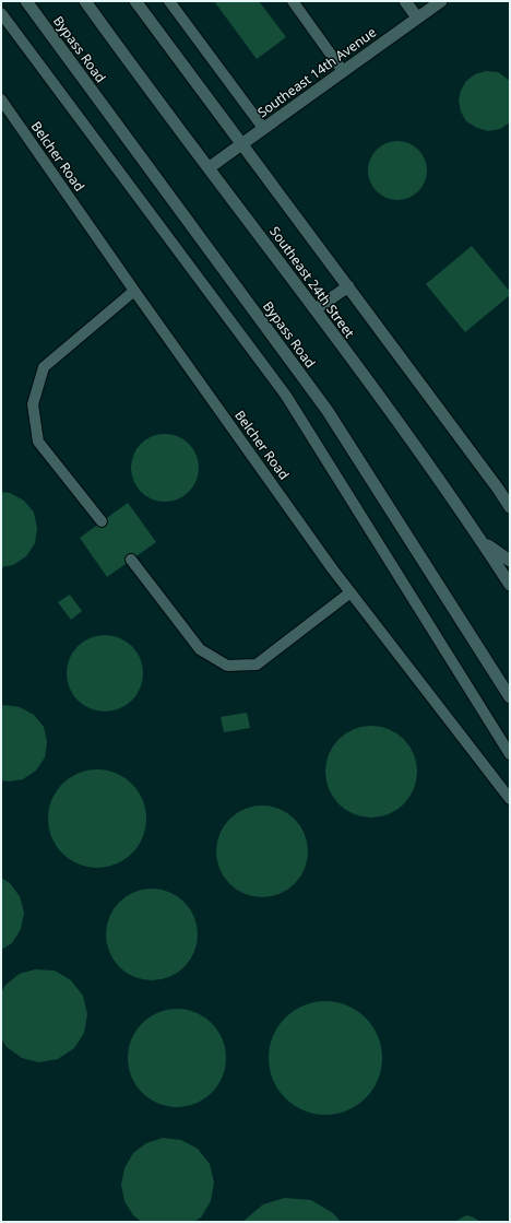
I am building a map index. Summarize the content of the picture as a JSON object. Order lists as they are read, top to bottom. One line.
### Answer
{"streets":{"street":["Bypass Road","Southeast 14th Avenue","Southeast 24th Street"],"lane":["Belcher Road"]},"crossings":[["Southeast 14th Avenue","Southeast 24th Street"]]}
